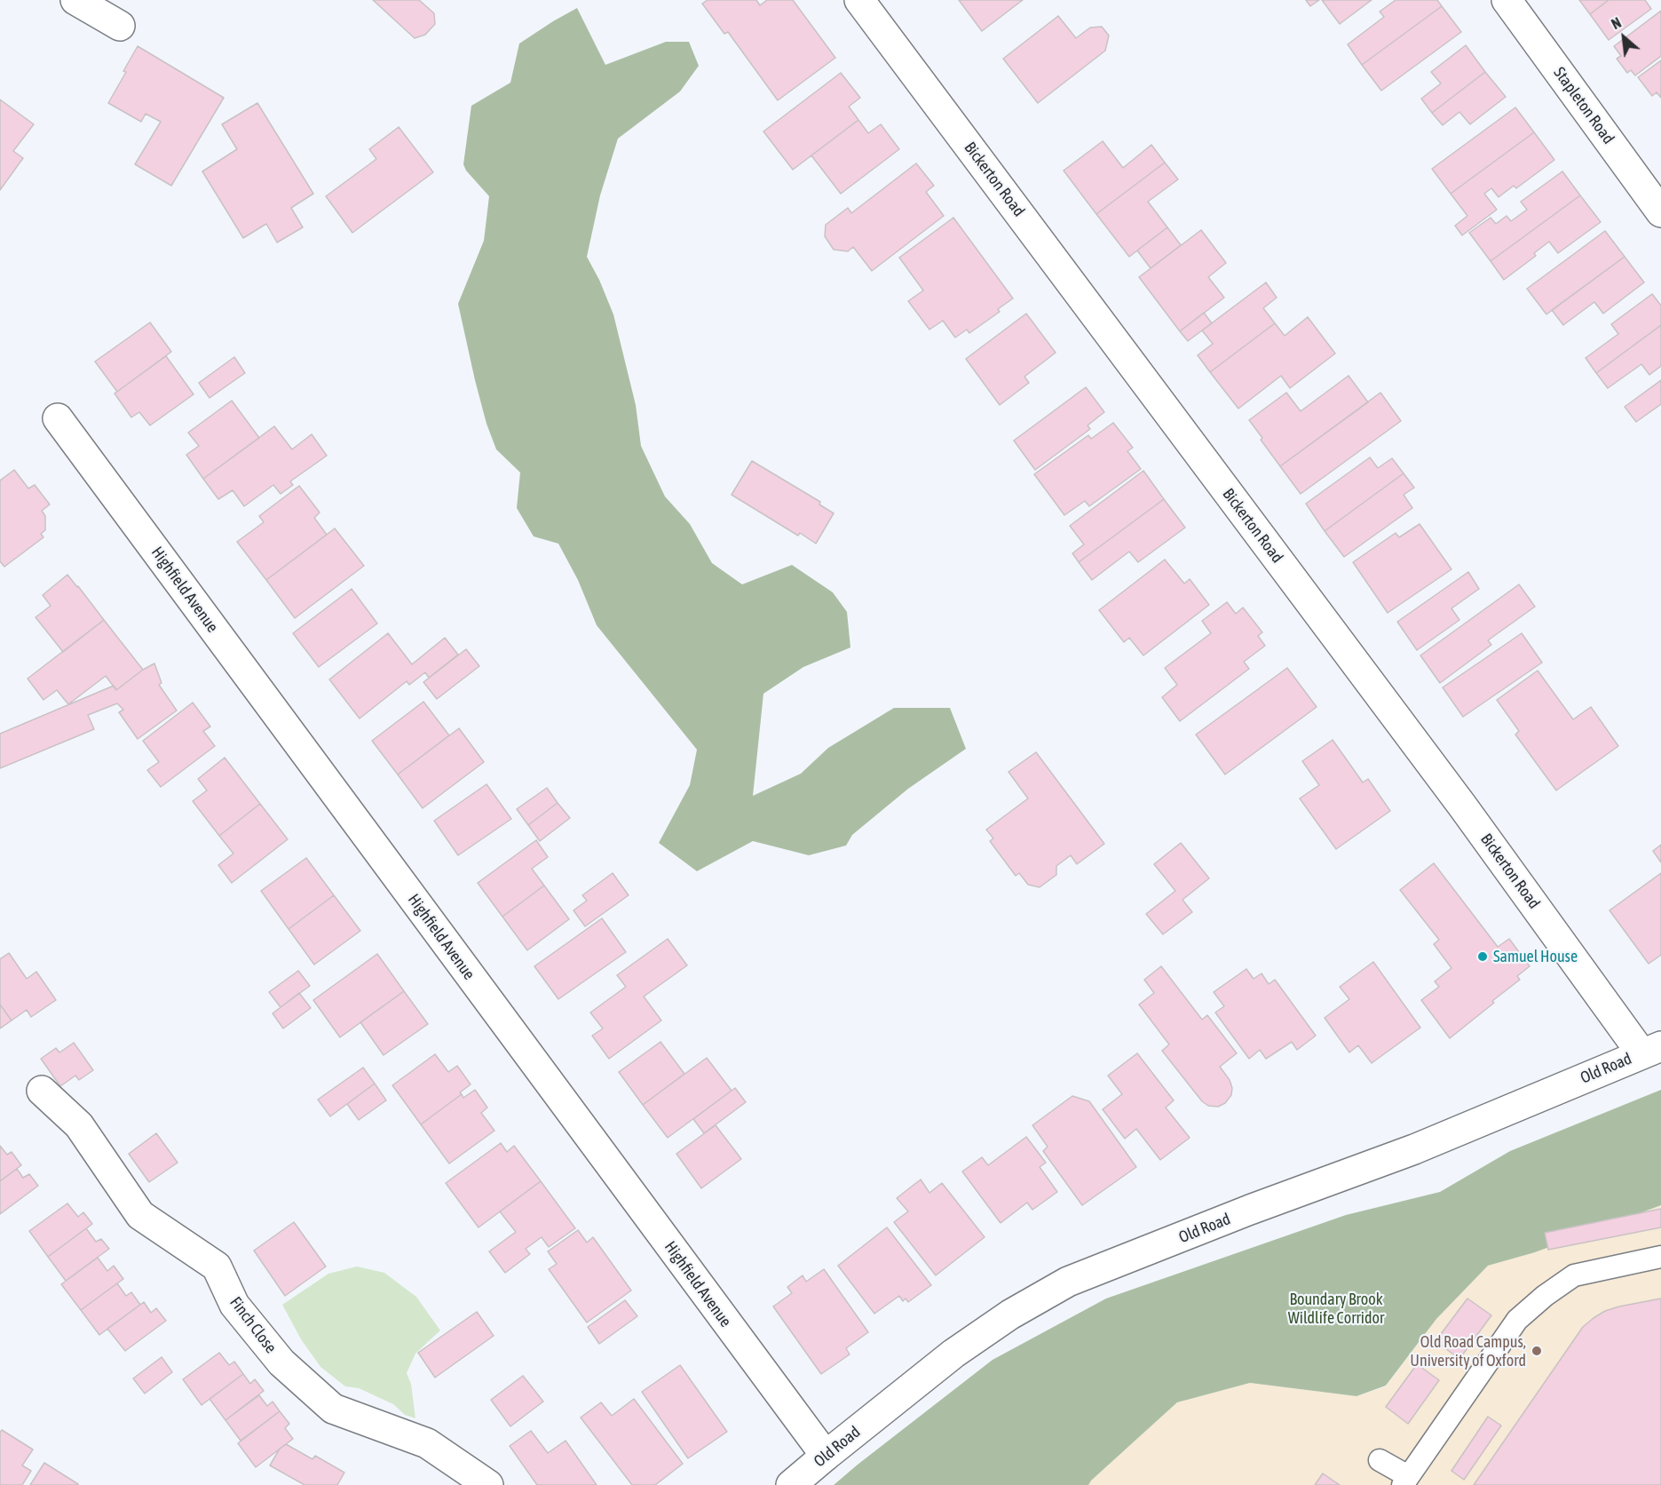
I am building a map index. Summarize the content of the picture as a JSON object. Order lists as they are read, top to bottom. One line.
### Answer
{"streets":{"street":["Stapleton Road","Bickerton Road","Highfield Avenue","Old Road","Finch Close"]},"crossings":[["Bickerton Road","Old Road"],["Highfield Avenue","Old Road"]],"parks":["Boundary Brook Wildlife Corridor"],"places":["Samuel House","Old Road Campus, University of Oxford"],"north":"top left"}
